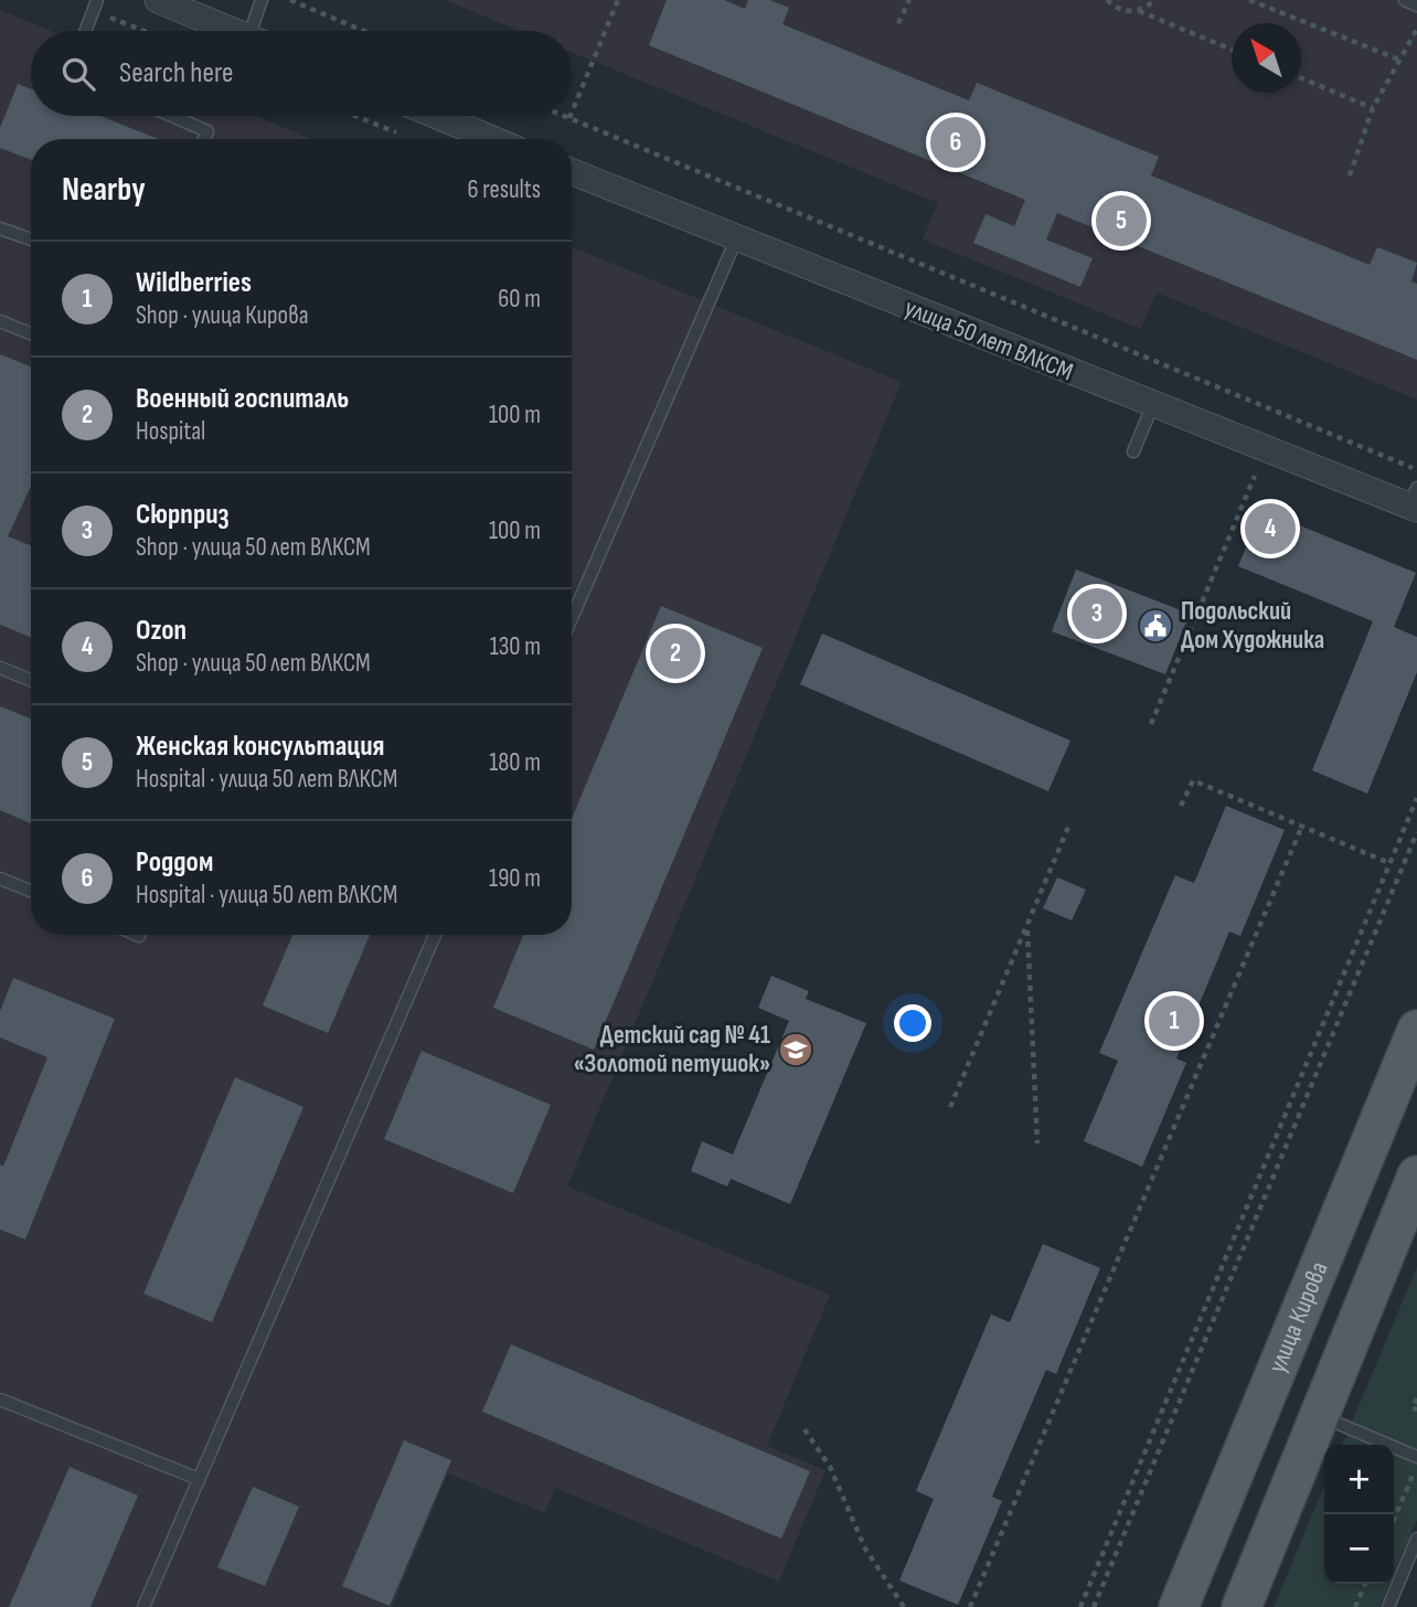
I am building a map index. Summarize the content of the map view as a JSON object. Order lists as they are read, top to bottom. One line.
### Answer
{"streets":{"main road":["улица Кирова"],"street":["улица 50 лет ВЛКСМ"]},"places":{"public building":["Подольский Дом Художника"],"school or university":["Детский сад № 41 «Золотой петушок»"]},"north":"top left","page":{"search":"Search here","pins":["6","5","4","3","2","1"],"heading":["Nearby","6 results"],"list":[{"mark":"1","name":"Wildberries","note":"Shop · улица Кирова","value":"60 m"},{"mark":"2","name":"Военный госпиталь","note":"Hospital","value":"100 m"},{"mark":"3","name":"Сюрприз","note":"Shop · улица 50 лет ВЛКСМ","value":"100 m"},{"mark":"4","name":"Ozon","note":"Shop · улица 50 лет ВЛКСМ","value":"130 m"},{"mark":"5","name":"Женская консультация","note":"Hospital · улица 50 лет ВЛКСМ","value":"180 m"},{"mark":"6","name":"Роддом","note":"Hospital · улица 50 лет ВЛКСМ","value":"190 m"}],"map_buttons":["+","−"]}}
